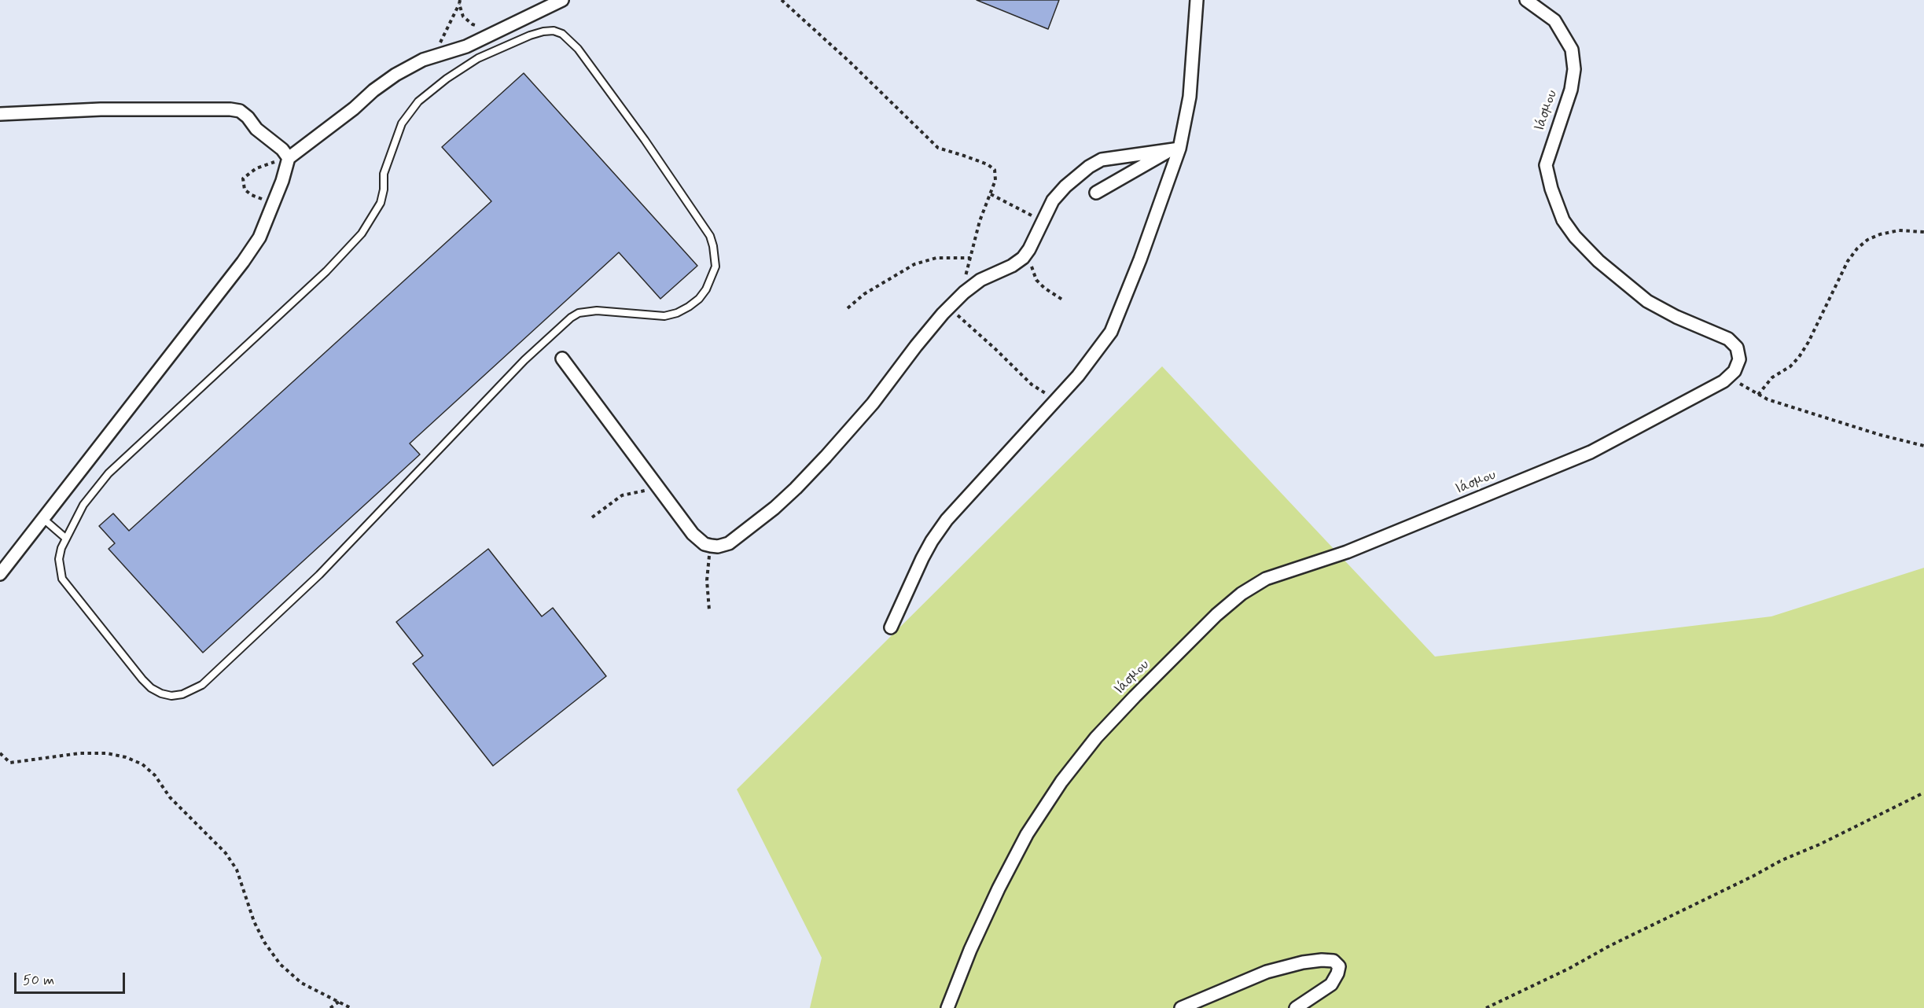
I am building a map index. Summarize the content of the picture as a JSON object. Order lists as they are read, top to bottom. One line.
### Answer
{"streets":{"street":["Ιάσμου"]},"scale_bar":"50 m"}
